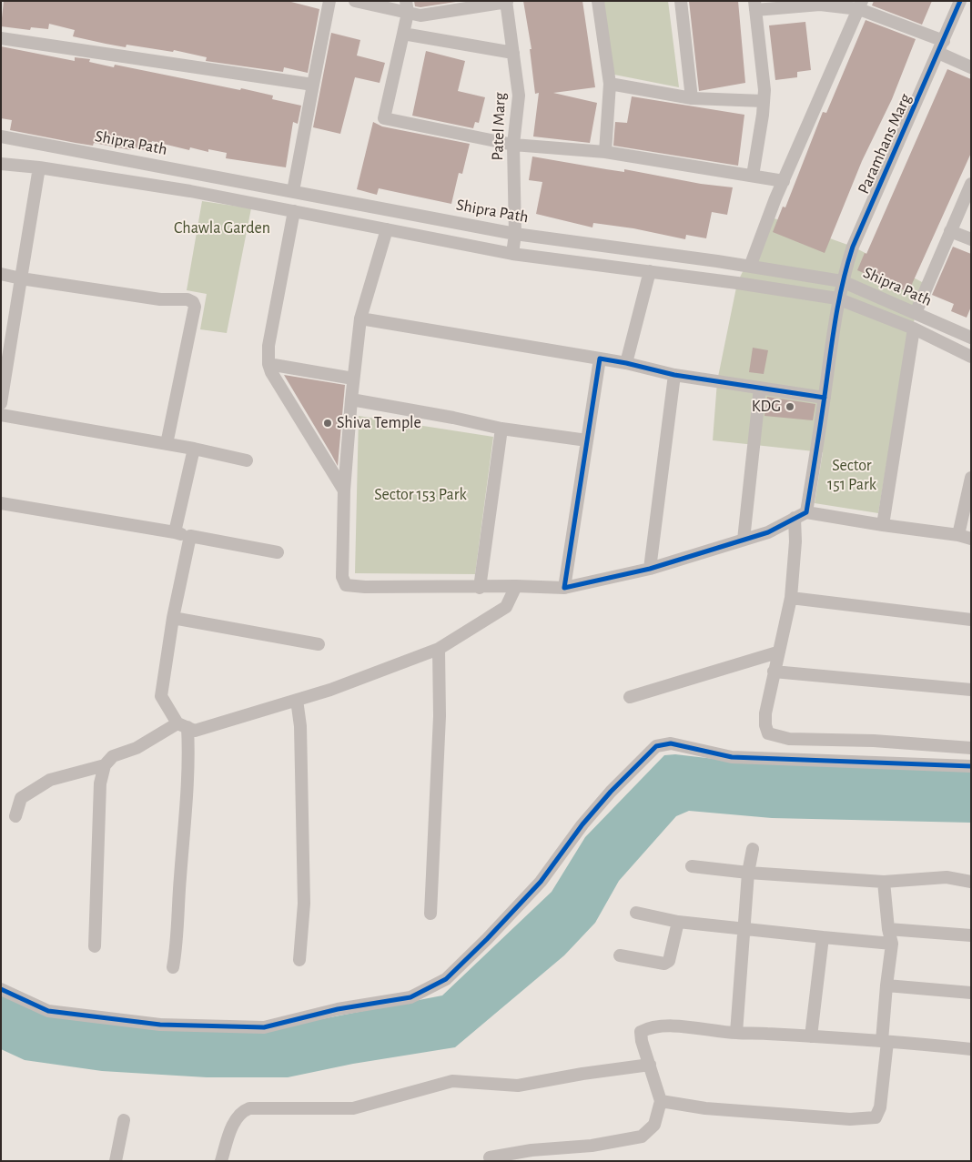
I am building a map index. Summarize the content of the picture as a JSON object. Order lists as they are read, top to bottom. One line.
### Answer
{"streets":{"street":["Patel Marg","Shipra Path","Paramhans Marg"]},"crossings":[["Patel Marg","Shipra Path"],["Shipra Path","Paramhans Marg"]],"parks":["Chawla Garden","Sector 151 Park","Sector 153 Park"],"places":["KDG","Shiva Temple"]}
